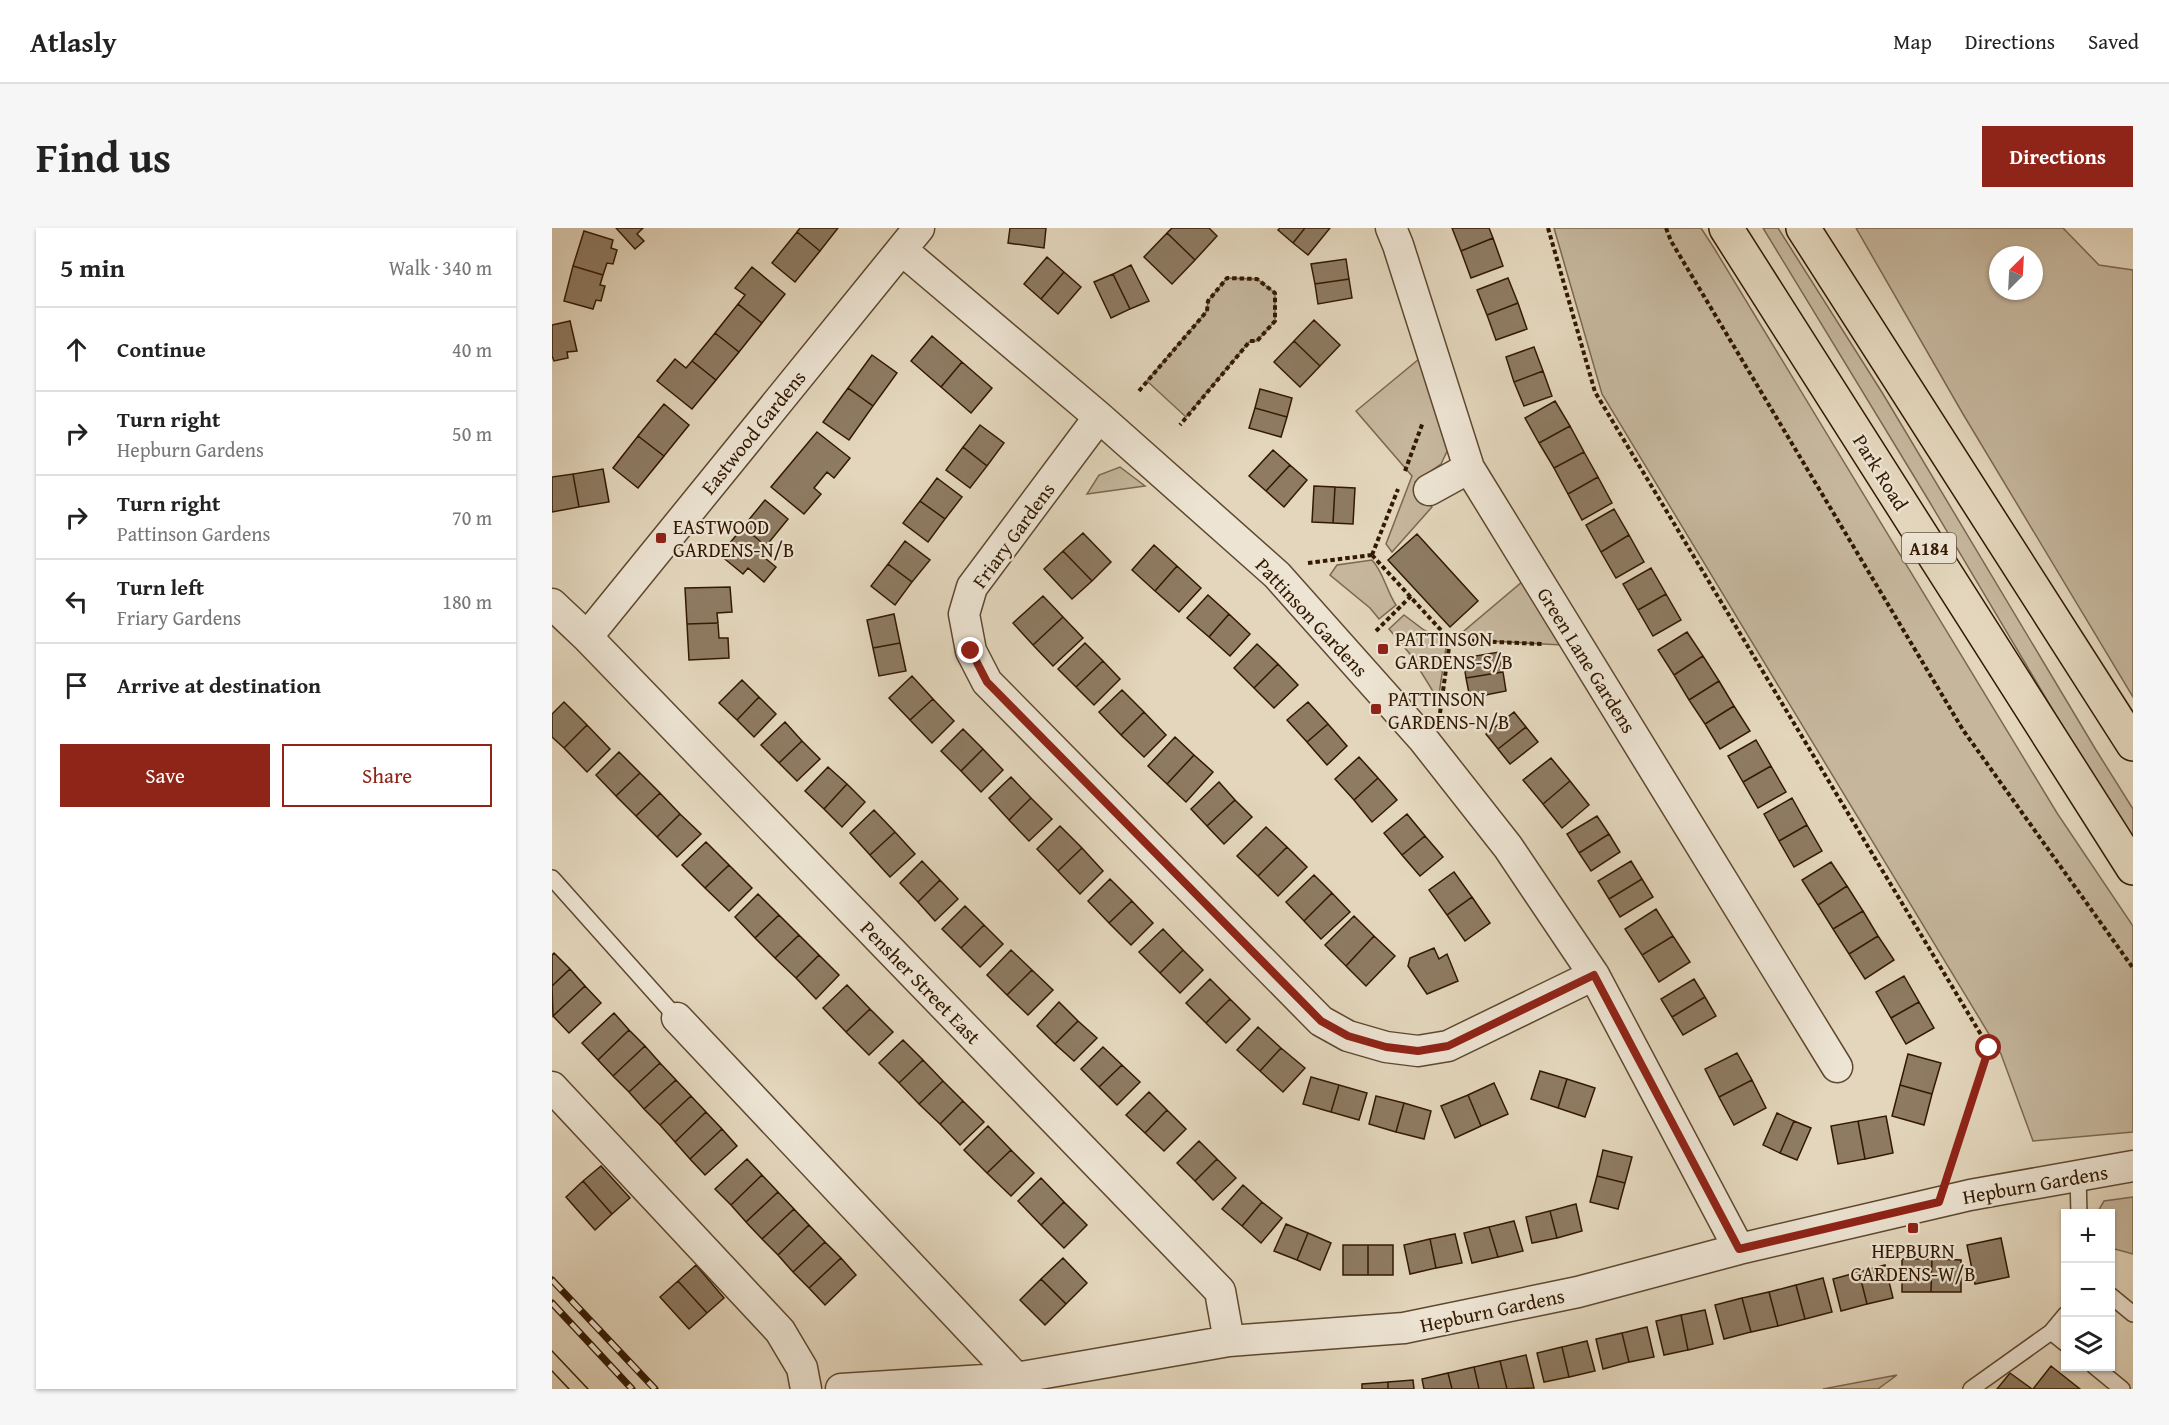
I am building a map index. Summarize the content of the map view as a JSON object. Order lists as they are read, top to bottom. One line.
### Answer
{"streets":{"highway":["Park Road","A184"],"street":["Eastwood Gardens","Friary Gardens","Pattinson Gardens","Green Lane Gardens","Pensher Street East","Hepburn Gardens"]},"crossings":[["Eastwood Gardens","Pattinson Gardens"],["Eastwood Gardens","Pensher Street East"],["Friary Gardens","Pattinson Gardens"],["Pattinson Gardens","Hepburn Gardens"],["Pensher Street East","Hepburn Gardens"]],"places":{"transit":["EASTWOOD GARDENS-N/B","PATTINSON GARDENS-S/B","PATTINSON GARDENS-N/B","HEPBURN GARDENS-W/B"]},"north":"top right","page":{"header":"Atlasly","nav":["Map","Directions","Saved"],"title":"Find us","buttons":["Directions",["Save","Share"]],"heading":["5 min","Walk · 340 m"],"list":[["Continue","40 m"],["Turn right","Hepburn Gardens","50 m"],["Turn right","Pattinson Gardens","70 m"],["Turn left","Friary Gardens","180 m"],"Arrive at destination"],"map_buttons":["+","−"]}}
